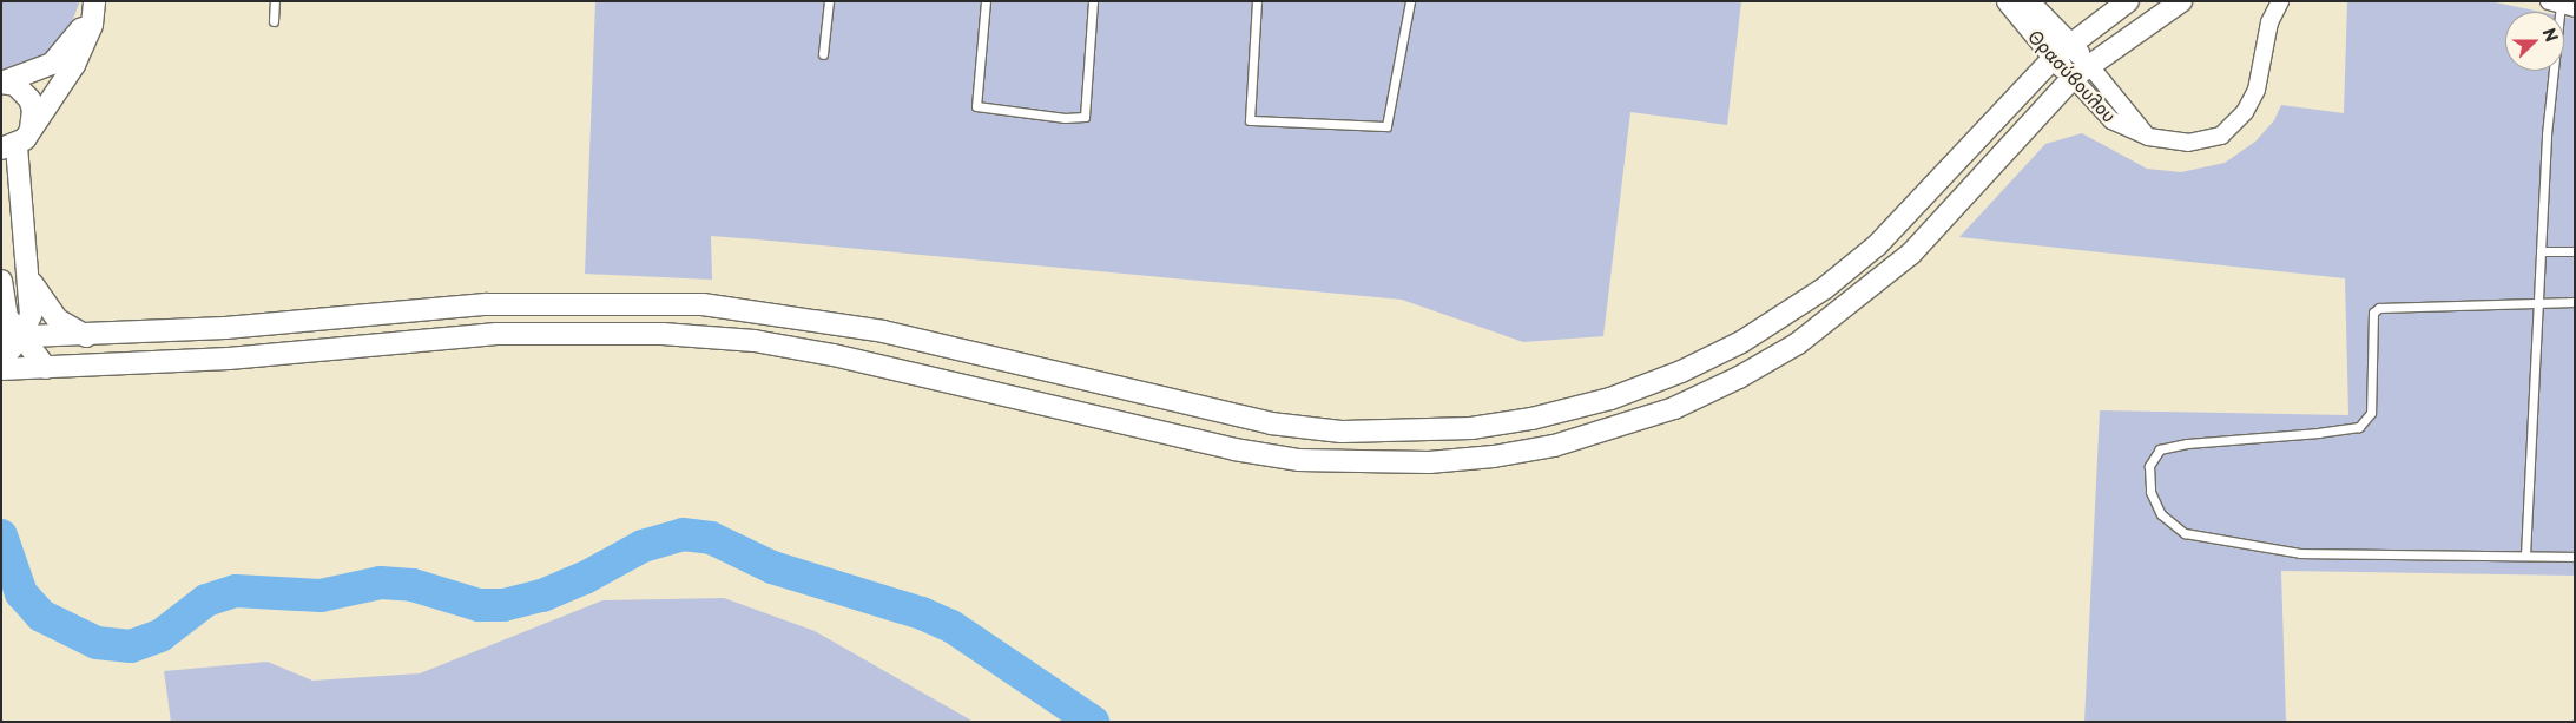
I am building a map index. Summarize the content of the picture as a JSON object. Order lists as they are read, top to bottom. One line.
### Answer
{"streets":{"street":["Θρασύβουλου"]},"north":"right"}
